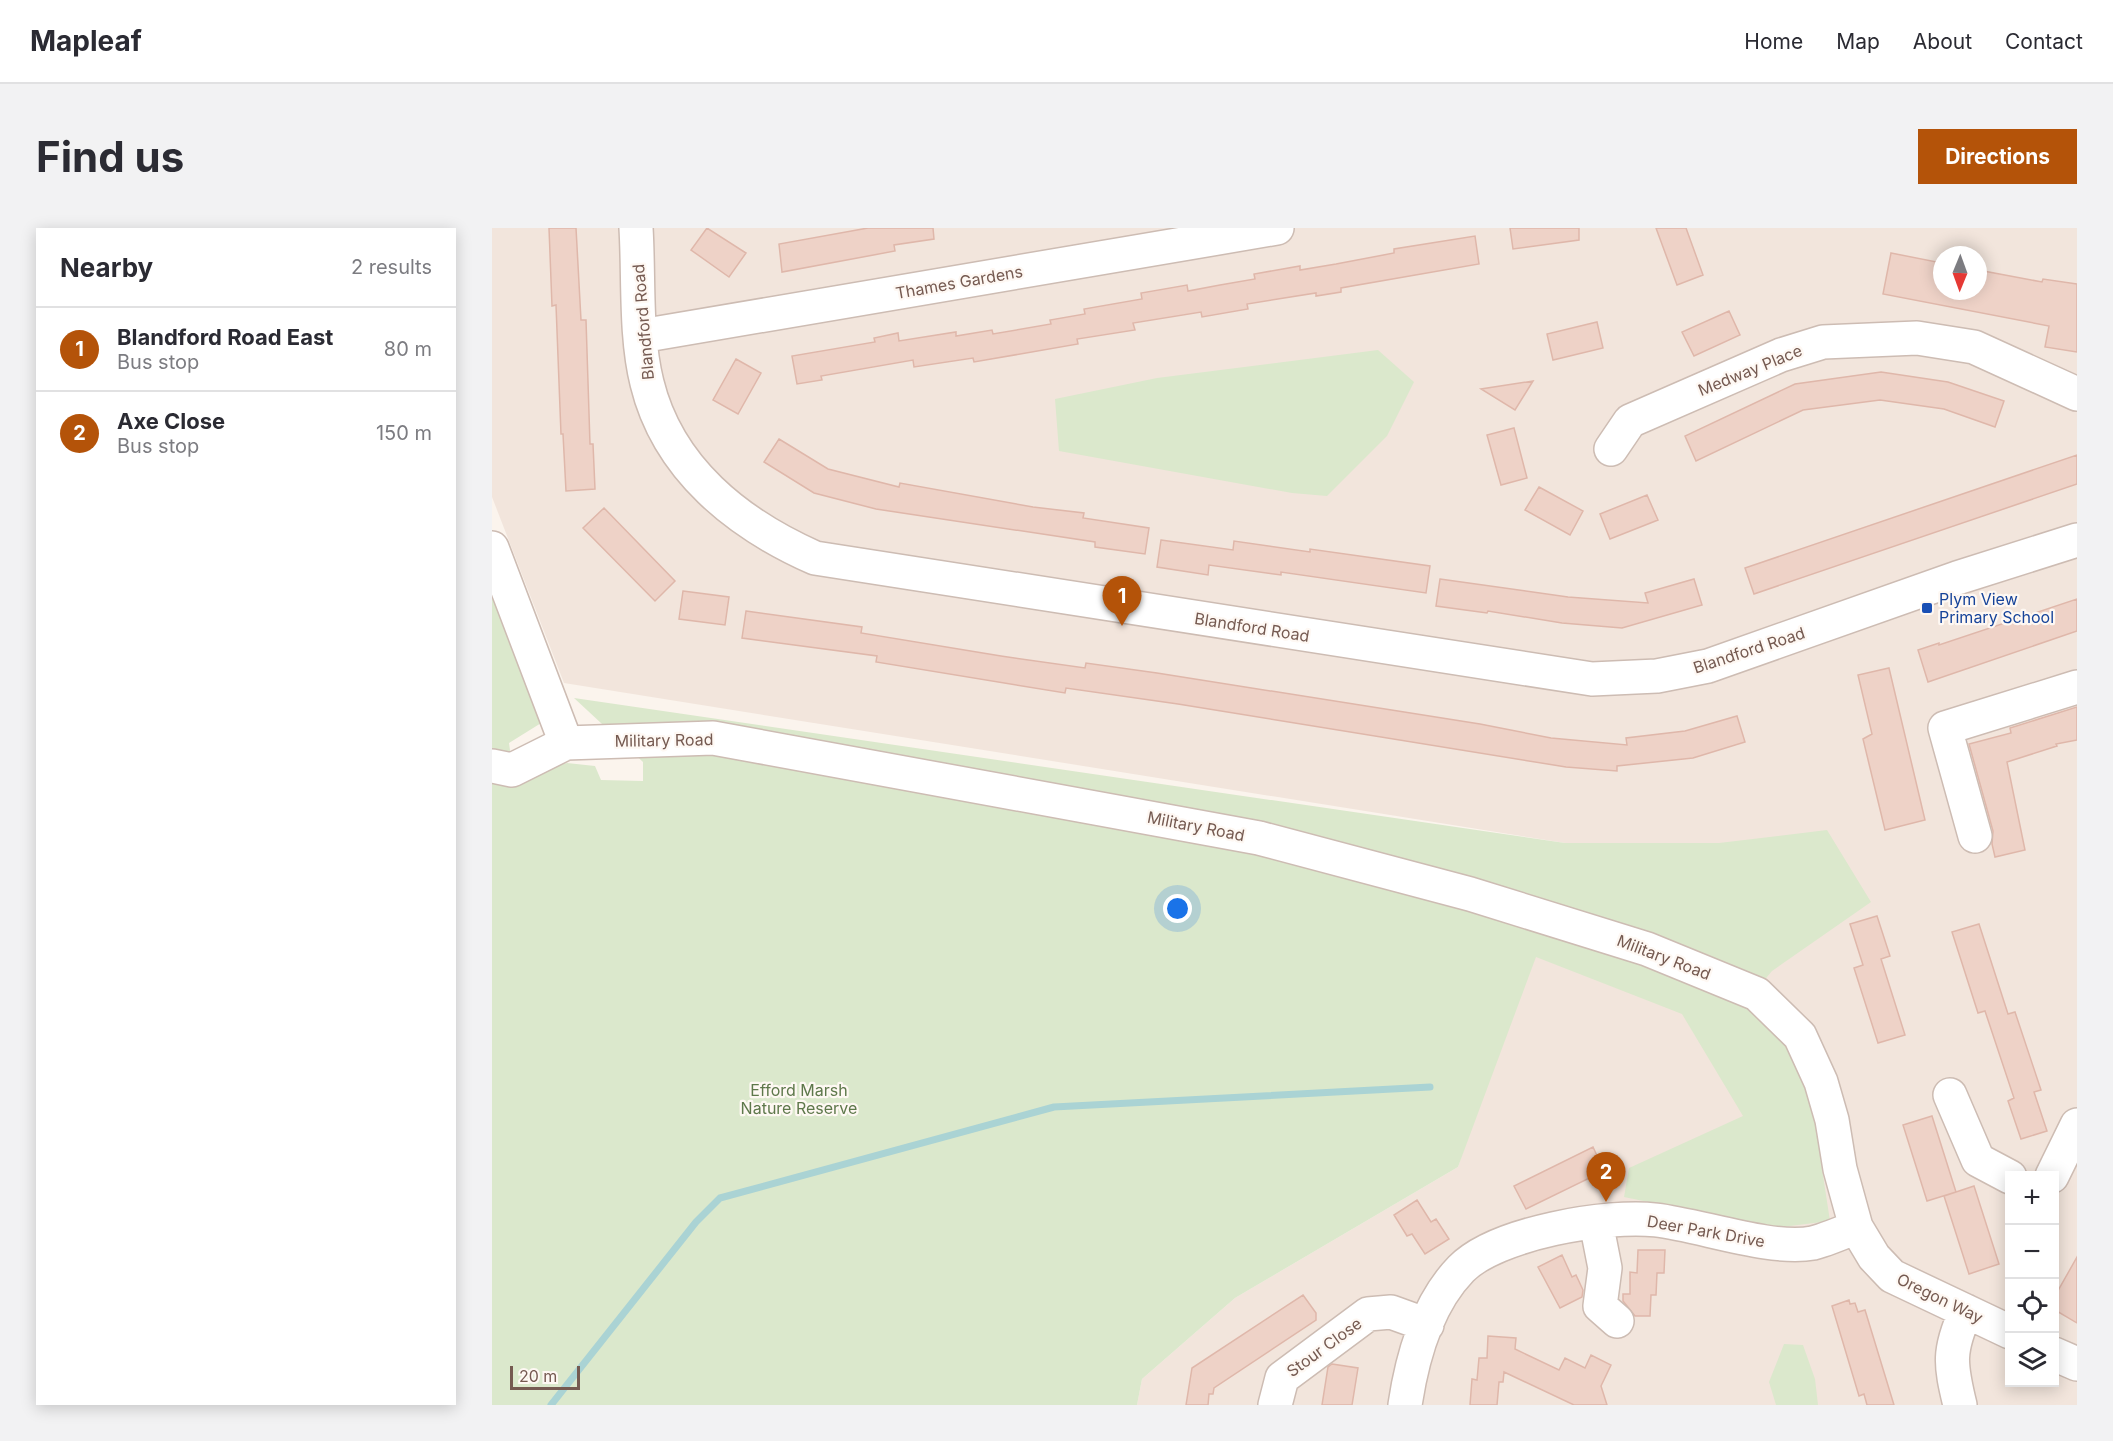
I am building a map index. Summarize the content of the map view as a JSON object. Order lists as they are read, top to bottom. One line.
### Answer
{"streets":{"street":["Thames Gardens","Blandford Road","Medway Place","Military Road","Deer Park Drive","Oregon Way","Stour Close"]},"crossings":[["Thames Gardens","Blandford Road"],["Military Road","Deer Park Drive"],["Military Road","Oregon Way"],["Deer Park Drive","Oregon Way"],["Deer Park Drive","Stour Close"]],"parks":["Efford Marsh Nature Reserve"],"places":{"transit":["Plym View Primary School"]},"scale_bar":"20 m","north":"bottom","page":{"header":"Mapleaf","nav":["Home","Map","About","Contact"],"buttons":"Directions","title":"Find us","heading":["Nearby","2 results"],"list":[{"mark":"1","name":"Blandford Road East","note":"Bus stop","value":"80 m"},{"mark":"2","name":"Axe Close","note":"Bus stop","value":"150 m"}],"pins":["1","2"],"map_buttons":["+","−"],"scale":"20 m"}}
